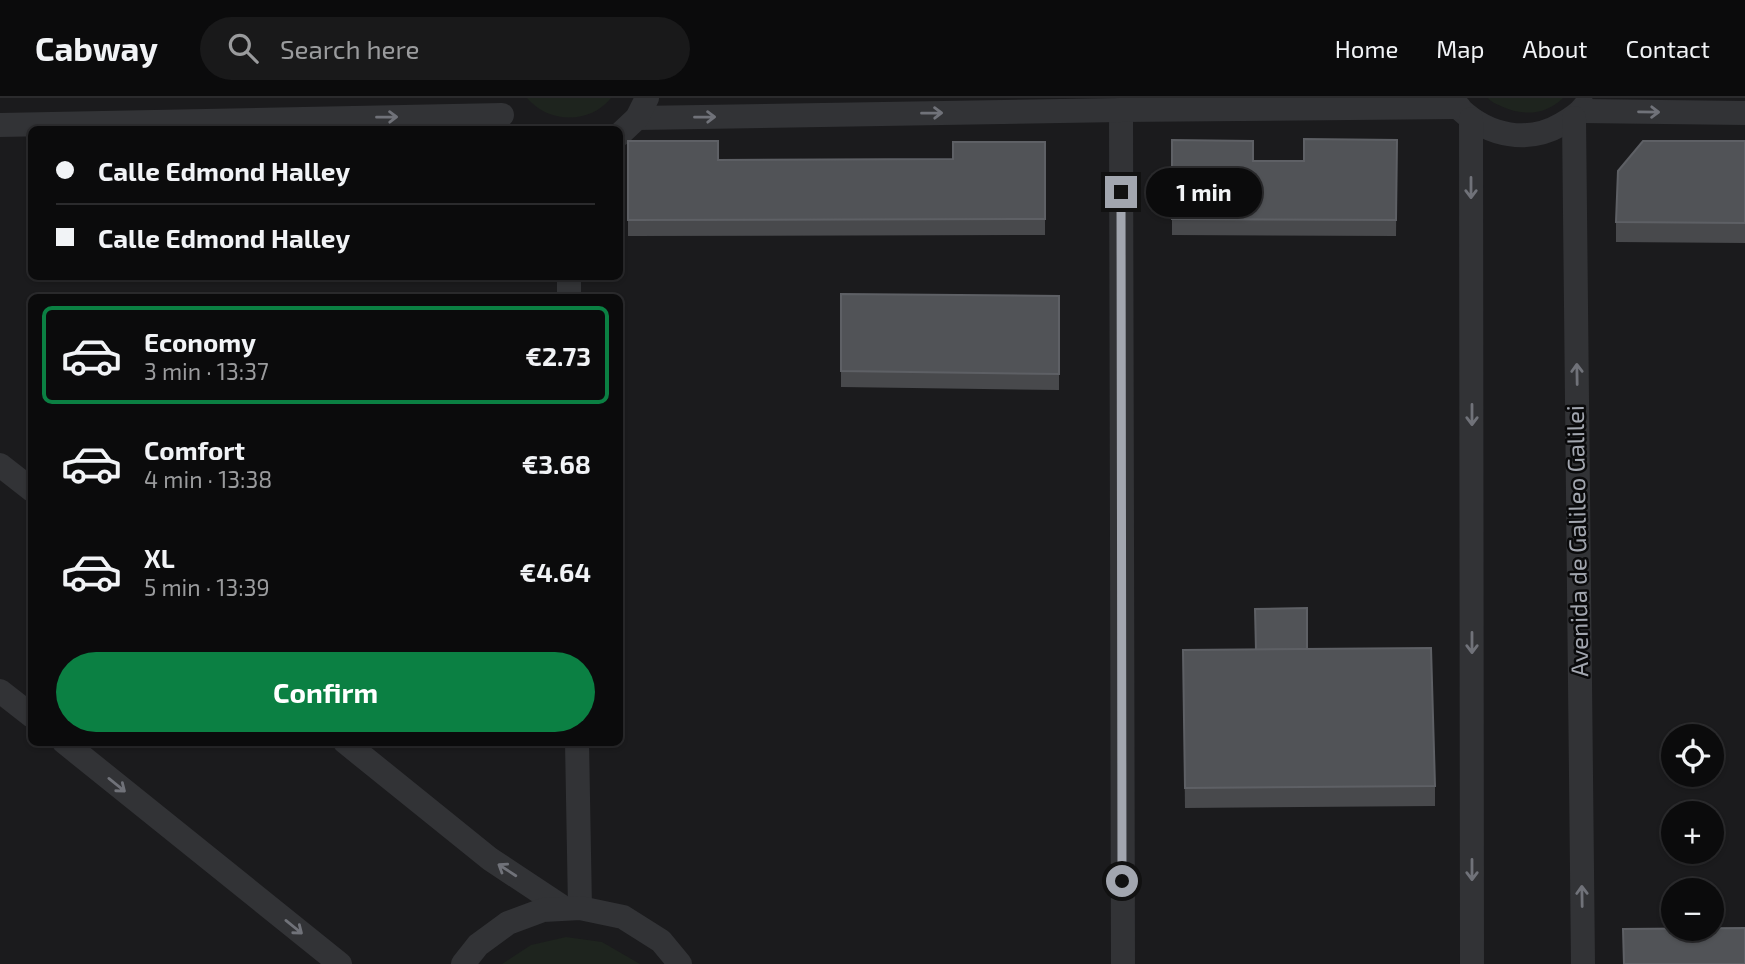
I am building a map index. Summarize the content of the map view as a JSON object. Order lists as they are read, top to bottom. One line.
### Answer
{"streets":{"street":["Avenida de Galileo Galilei"]},"page":{"header":"Cabway","search":"Search here","nav":["Home","Map","About","Contact"],"banner":["Calle Edmond Halley","Calle Edmond Halley"],"bubble":"1 min","list":[{"name":"Economy","note":"3 min · 13:37","value":"€2.73"},{"name":"Comfort","note":"4 min · 13:38","value":"€3.68"},{"name":"XL","note":"5 min · 13:39","value":"€4.64"}],"buttons":"Confirm","map_buttons":["+","−"]}}
